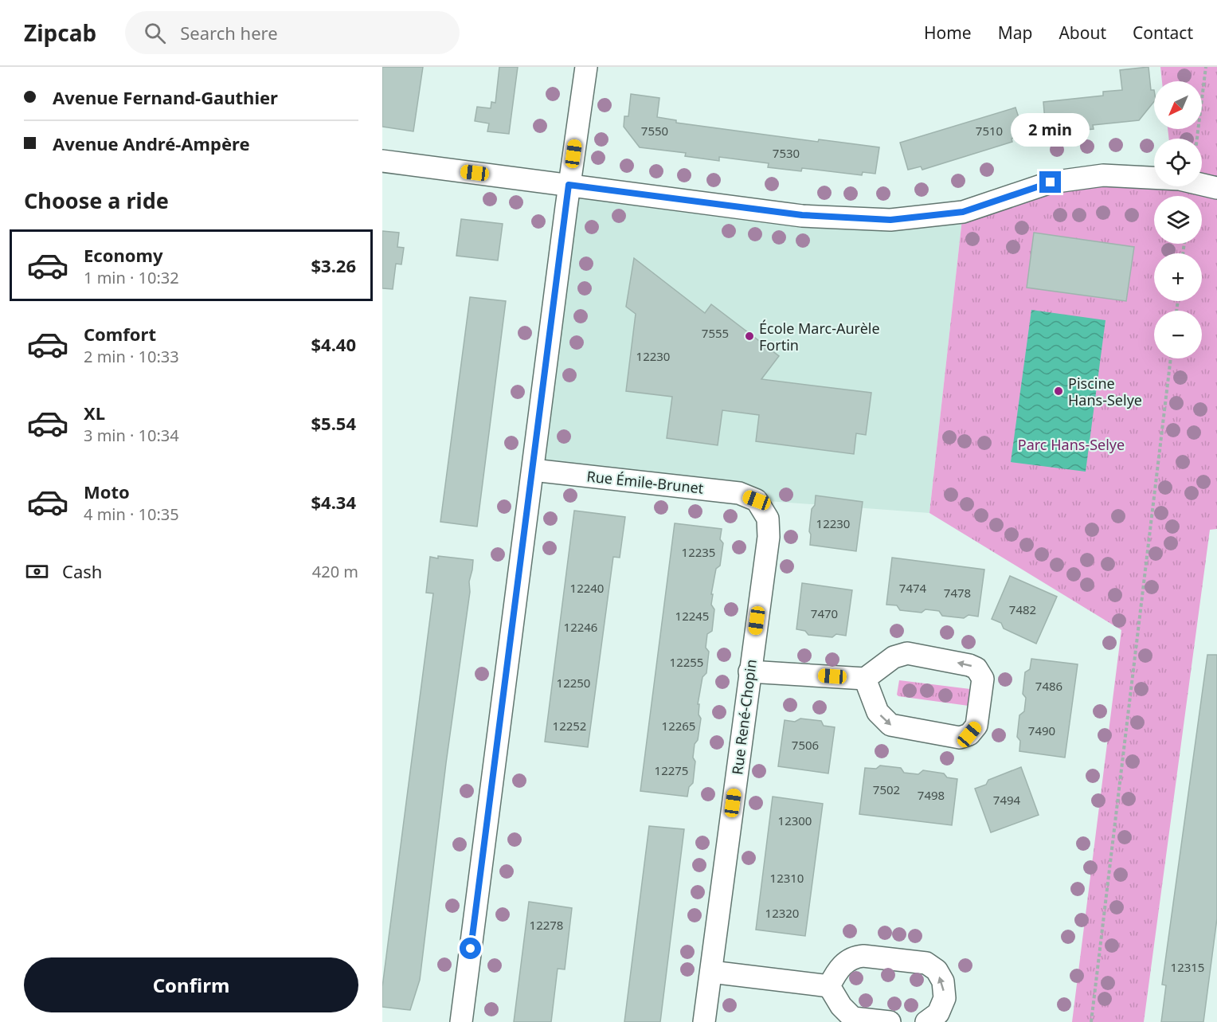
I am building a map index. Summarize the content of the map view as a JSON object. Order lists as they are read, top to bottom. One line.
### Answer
{"streets":{"street":["Rue Émile-Brunet","Rue René-Chopin"]},"crossings":[["Rue Émile-Brunet","Rue René-Chopin"]],"parks":["Parc Hans-Selye"],"places":["École Marc-Aurèle Fortin","Piscine Hans-Selye"],"house_numbers":["7550","7510","7530","7555","12230","12230","12235","12240","7474","7478","7482","7470","12245","12246","12255","12250","7486","12252","12265","7490","7506","12275","7502","7498","7494","12300","12310","12320","12278","12315"],"north":"bottom left","page":{"header":"Zipcab","search":"Search here","nav":["Home","Map","About","Contact"],"banner":["Avenue Fernand-Gauthier","Avenue André-Ampère"],"map_buttons":["+","−"],"bubble":"2 min","heading":"Choose a ride","list":[{"name":"Economy","note":"1 min · 10:32","value":"$3.26"},{"name":"Comfort","note":"2 min · 10:33","value":"$4.40"},{"name":"XL","note":"3 min · 10:34","value":"$5.54"},{"name":"Moto","note":"4 min · 10:35","value":"$4.34"}],"pay":["Cash","420 m"],"buttons":"Confirm"}}
